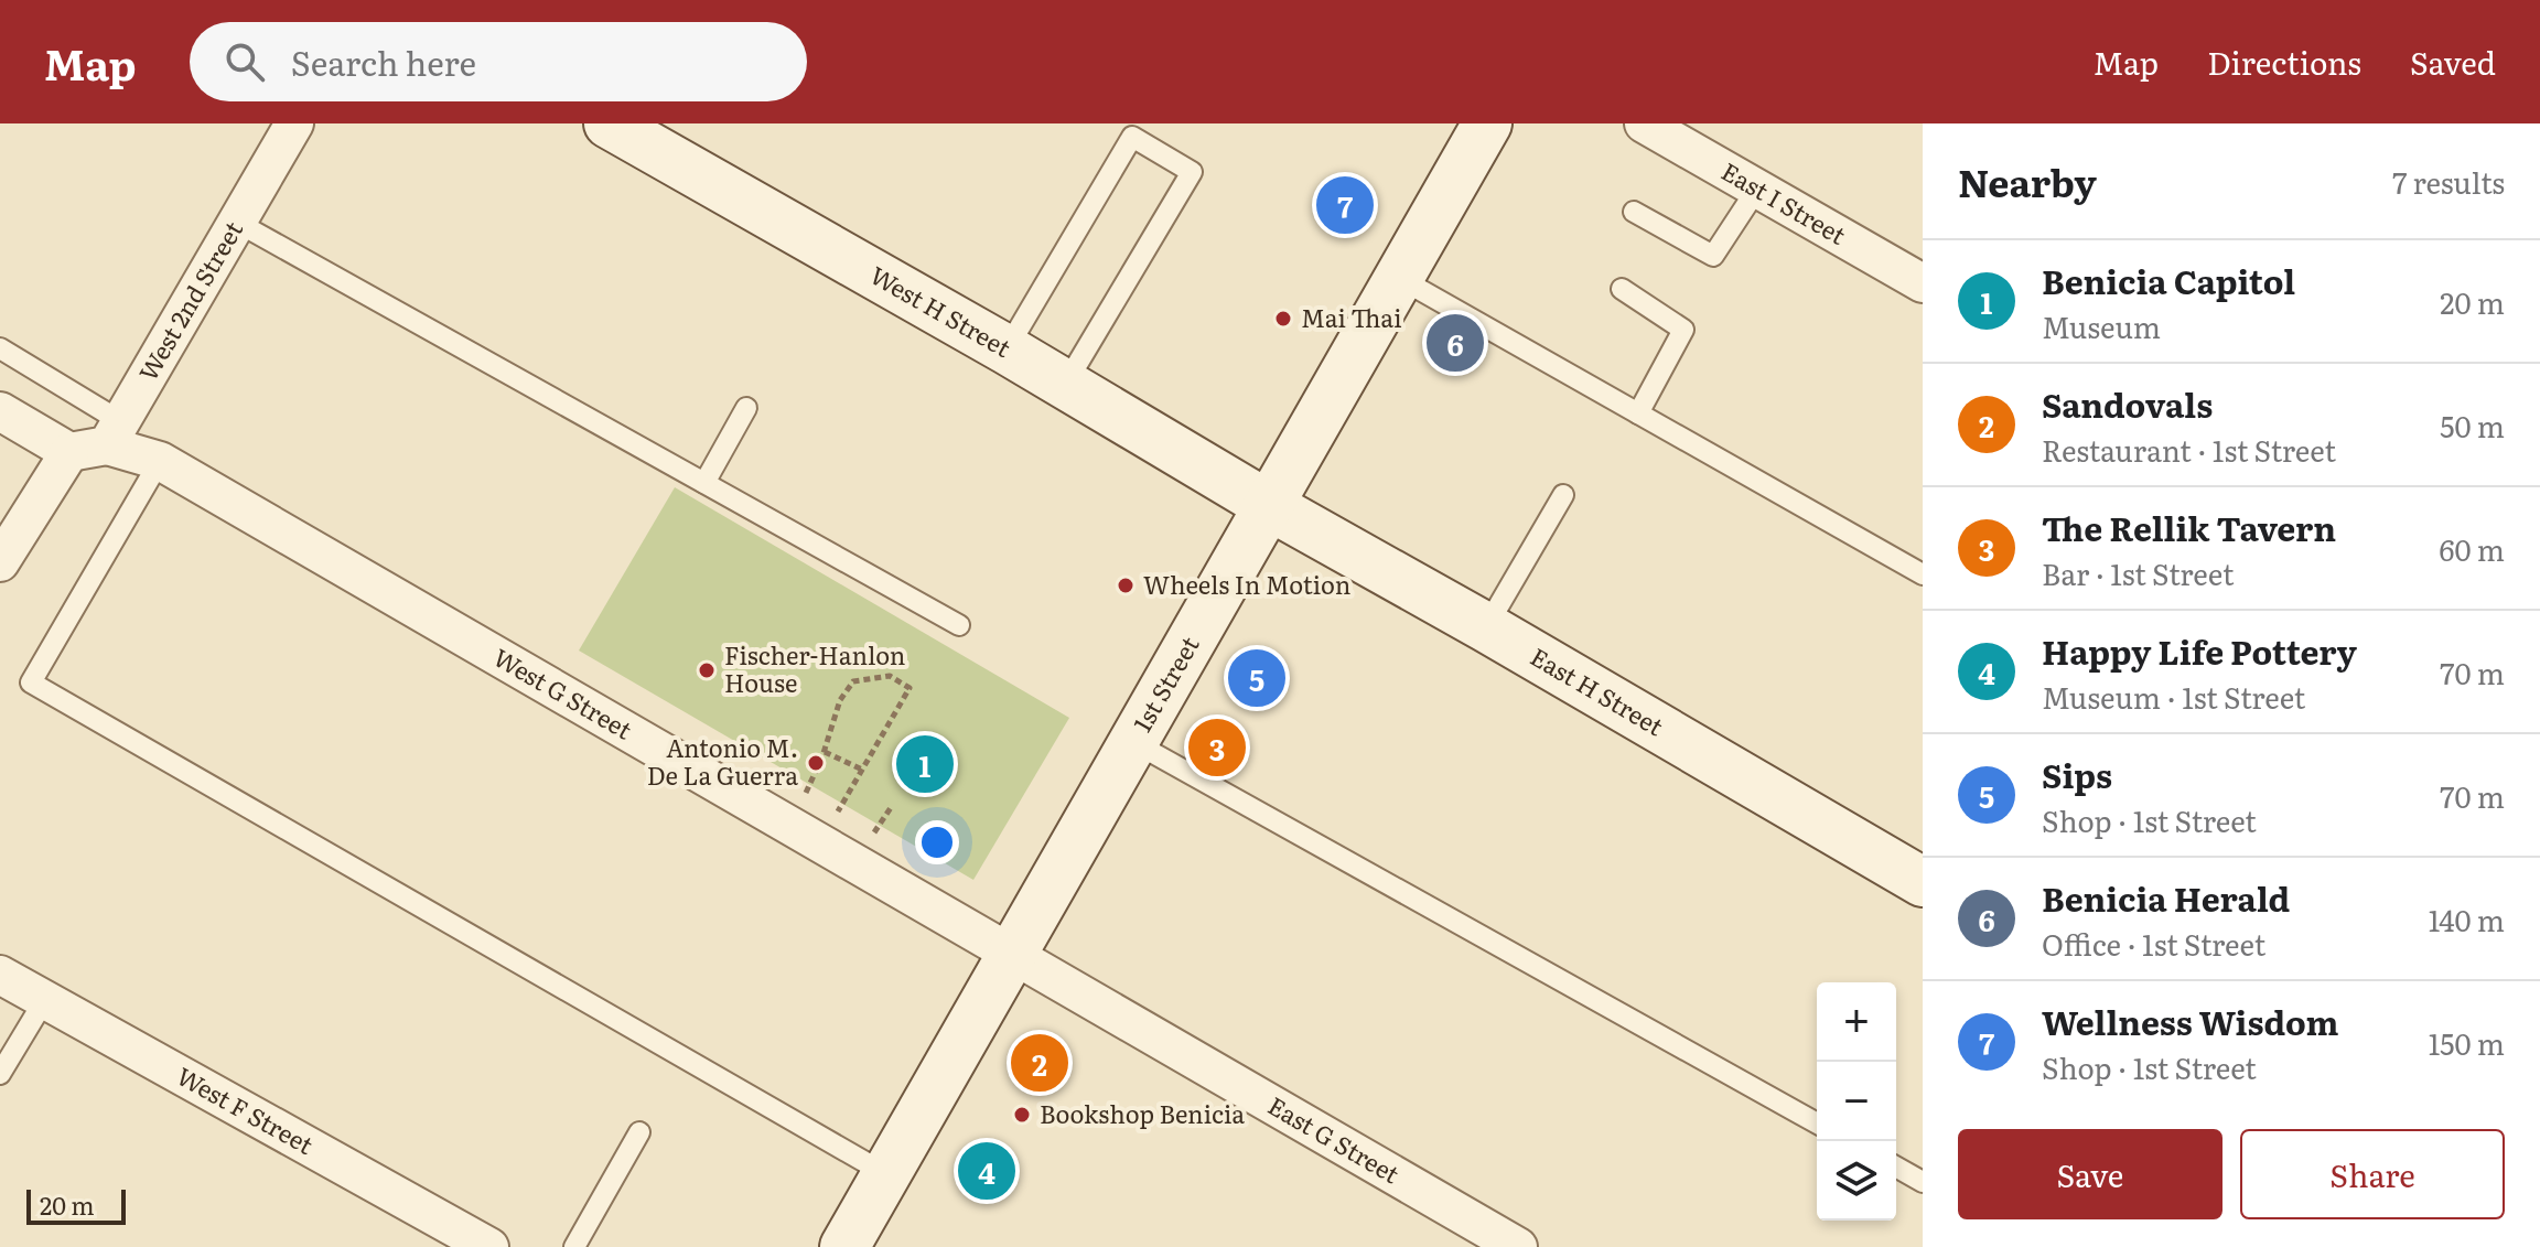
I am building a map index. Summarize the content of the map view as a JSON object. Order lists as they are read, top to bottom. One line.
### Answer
{"streets":{"street":["East I Street","West 2nd Street","West H Street","1st Street","East H Street","West G Street","West F Street","East G Street"]},"crossings":[["West 2nd Street","West G Street"],["West H Street","1st Street"],["West H Street","East H Street"],["1st Street","East H Street"],["1st Street","West G Street"],["1st Street","East G Street"],["West G Street","East G Street"]],"places":["Mai Thai","Wheels In Motion","Fischer-Hanlon House","Antonio M. De La Guerra","Bookshop Benicia"],"scale_bar":"20 m","page":{"header":"Map","search":"Search here","nav":["Map","Directions","Saved"],"heading":["Nearby","7 results"],"pins":["7","6","5","3","1","2","4"],"list":[{"mark":"1","name":"Benicia Capitol","note":"Museum","value":"20 m"},{"mark":"2","name":"Sandovals","note":"Restaurant · 1st Street","value":"50 m"},{"mark":"3","name":"The Rellik Tavern","note":"Bar · 1st Street","value":"60 m"},{"mark":"4","name":"Happy Life Pottery","note":"Museum · 1st Street","value":"70 m"},{"mark":"5","name":"Sips","note":"Shop · 1st Street","value":"70 m"},{"mark":"6","name":"Benicia Herald","note":"Office · 1st Street","value":"140 m"},{"mark":"7","name":"Wellness Wisdom","note":"Shop · 1st Street","value":"150 m"}],"map_buttons":["+","−"],"buttons":["Save","Share"],"scale":"20 m"}}
